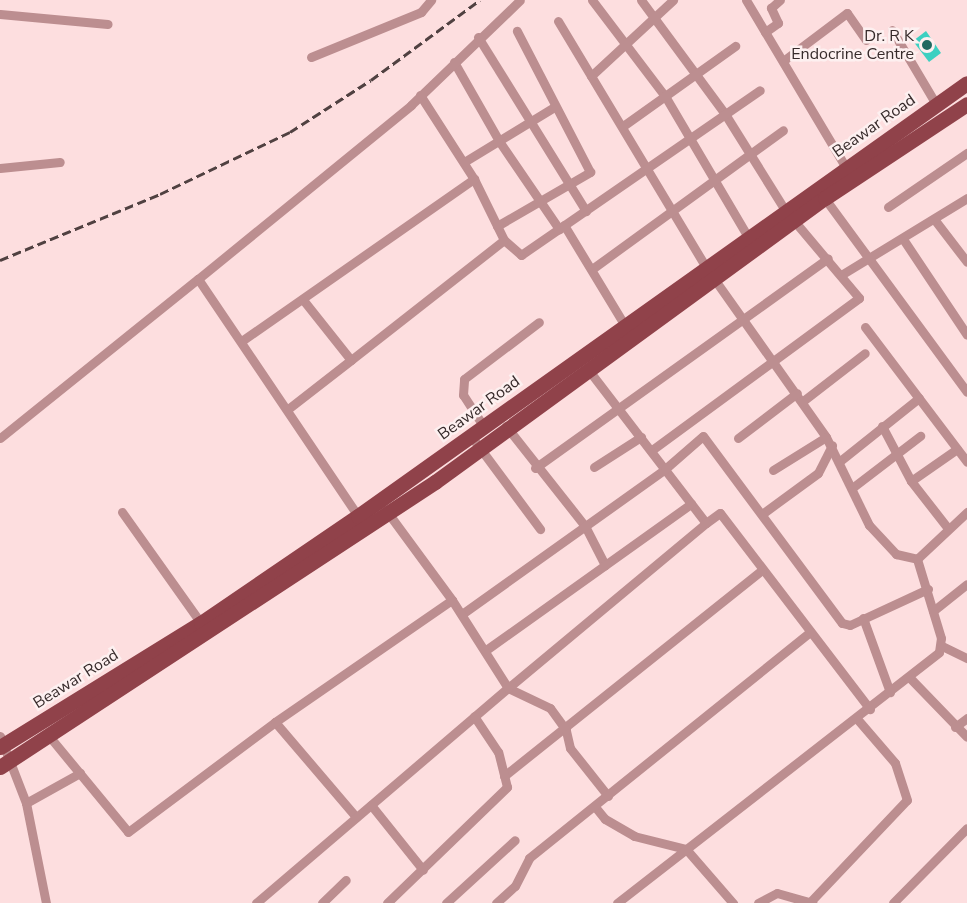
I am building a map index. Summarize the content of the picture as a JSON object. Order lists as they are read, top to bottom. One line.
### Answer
{"streets":{"main road":["Beawar Road"]},"places":["Dr. R K Endocrine Centre"]}
